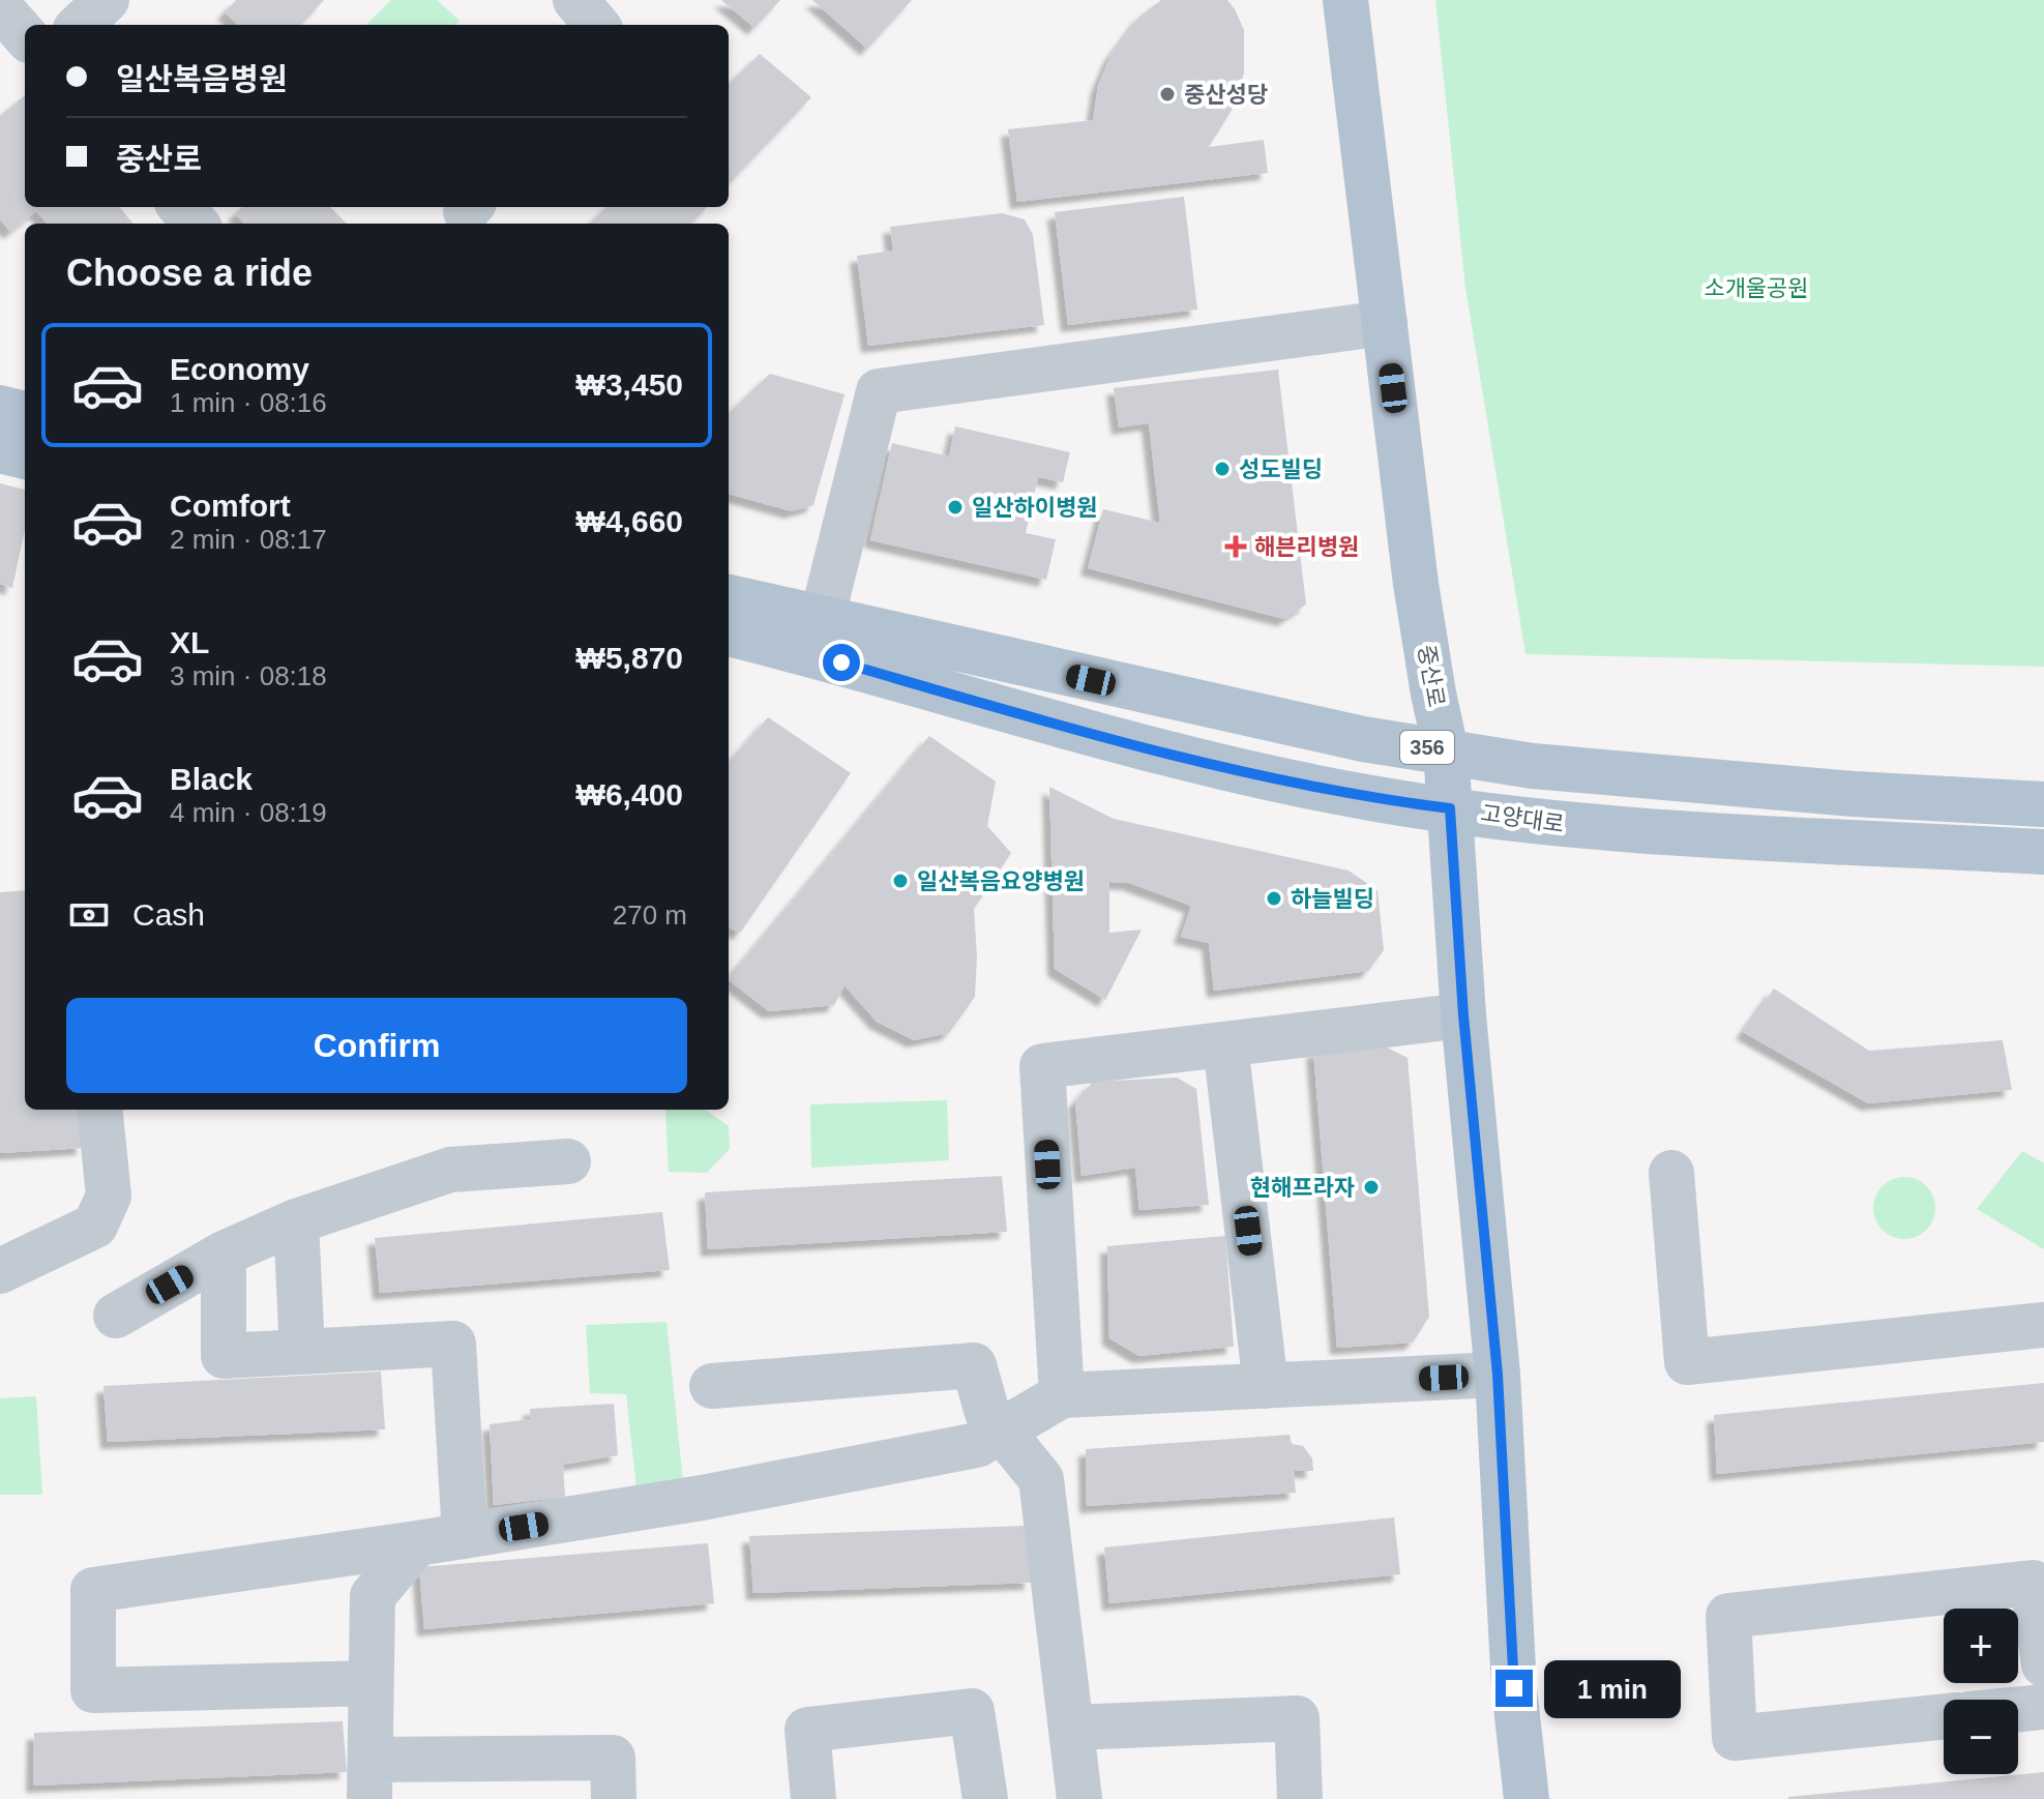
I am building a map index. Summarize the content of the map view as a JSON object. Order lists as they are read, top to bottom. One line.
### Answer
{"streets":{"main road":["중산로","356","고양대로"]},"crossings":[["중산로","356"],["중산로","고양대로"]],"parks":["소개울공원"],"places":{"other":["중산성당","성도빌딩","일산하이병원","일산복음요양병원","하늘빌딩","현해프라자"],"health":["해븐리병원"]},"page":{"banner":["일산복음병원","중산로"],"heading":"Choose a ride","list":[{"name":"Economy","note":"1 min · 08:16","value":"₩3,450"},{"name":"Comfort","note":"2 min · 08:17","value":"₩4,660"},{"name":"XL","note":"3 min · 08:18","value":"₩5,870"},{"name":"Black","note":"4 min · 08:19","value":"₩6,400"}],"pay":["Cash","270 m"],"buttons":"Confirm","map_buttons":["+","−"],"bubble":"1 min"}}
